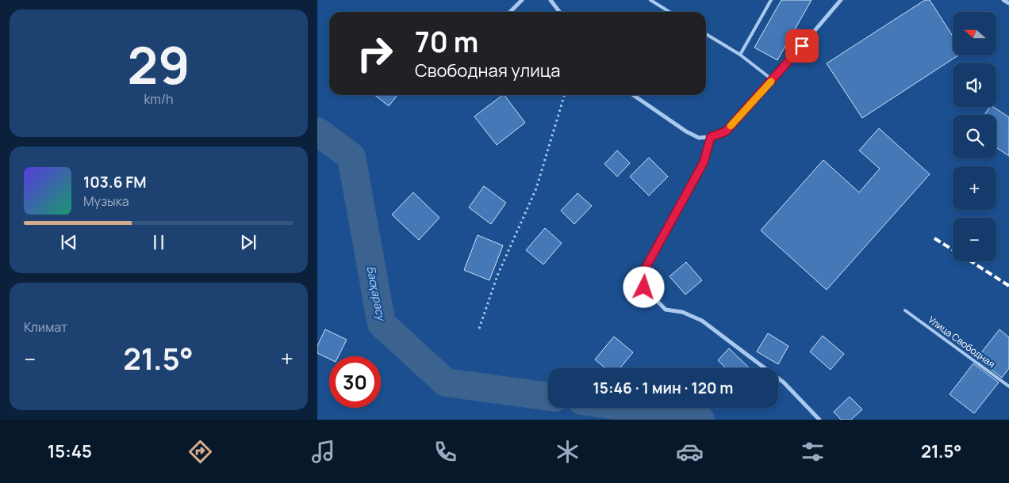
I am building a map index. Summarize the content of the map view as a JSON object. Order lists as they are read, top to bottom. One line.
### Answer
{"streets":{"lane":["Улица Свободная"]},"water":["Басқарасу"],"north":"left","page":{"tile":[["29","km/h"],"Климат"],"map_buttons":["+","−"],"turn":["70 m","Свободная улица"],"song":["103.6 FM","Музыка"],"heat":["−","21.5°","+"],"limit":"30","trip":"15:46 · 1 мин · 120 m","tabs":["15:45","21.5°"]}}
